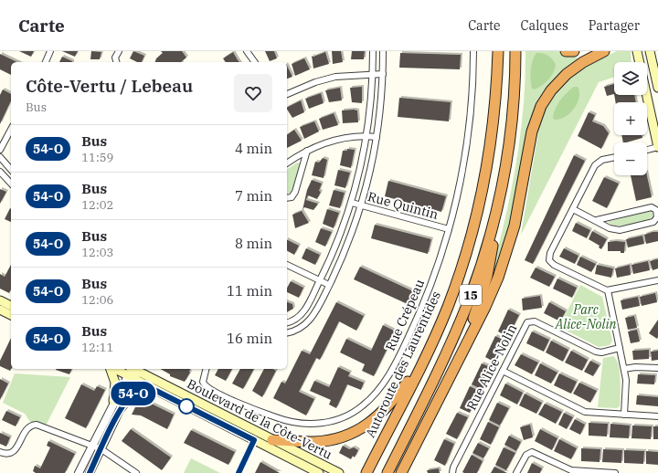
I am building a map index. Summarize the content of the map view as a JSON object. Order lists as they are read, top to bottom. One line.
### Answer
{"streets":{"highway":["15","Autoroute des Laurentides"],"main road":["Boulevard de la Côte-Vertu"],"street":["Rue Quintin","Rue Crépeau","Rue Alice-Nolin"]},"crossings":[["Rue Quintin","Rue Crépeau"]],"parks":["Parc Alice-Nolin"],"lines":["bus line 54-O"],"page":{"header":"Carte","nav":["Carte","Calques","Partager"],"on_map":"54-O","map_buttons":["+","−"],"heading":["Côte-Vertu / Lebeau","Bus"],"list":[{"mark":"54-O","name":"Bus","note":"11:59","value":"4 min"},{"mark":"54-O","name":"Bus","note":"12:02","value":"7 min"},{"mark":"54-O","name":"Bus","note":"12:03","value":"8 min"},{"mark":"54-O","name":"Bus","note":"12:06","value":"11 min"},{"mark":"54-O","name":"Bus","note":"12:11","value":"16 min"}]}}
